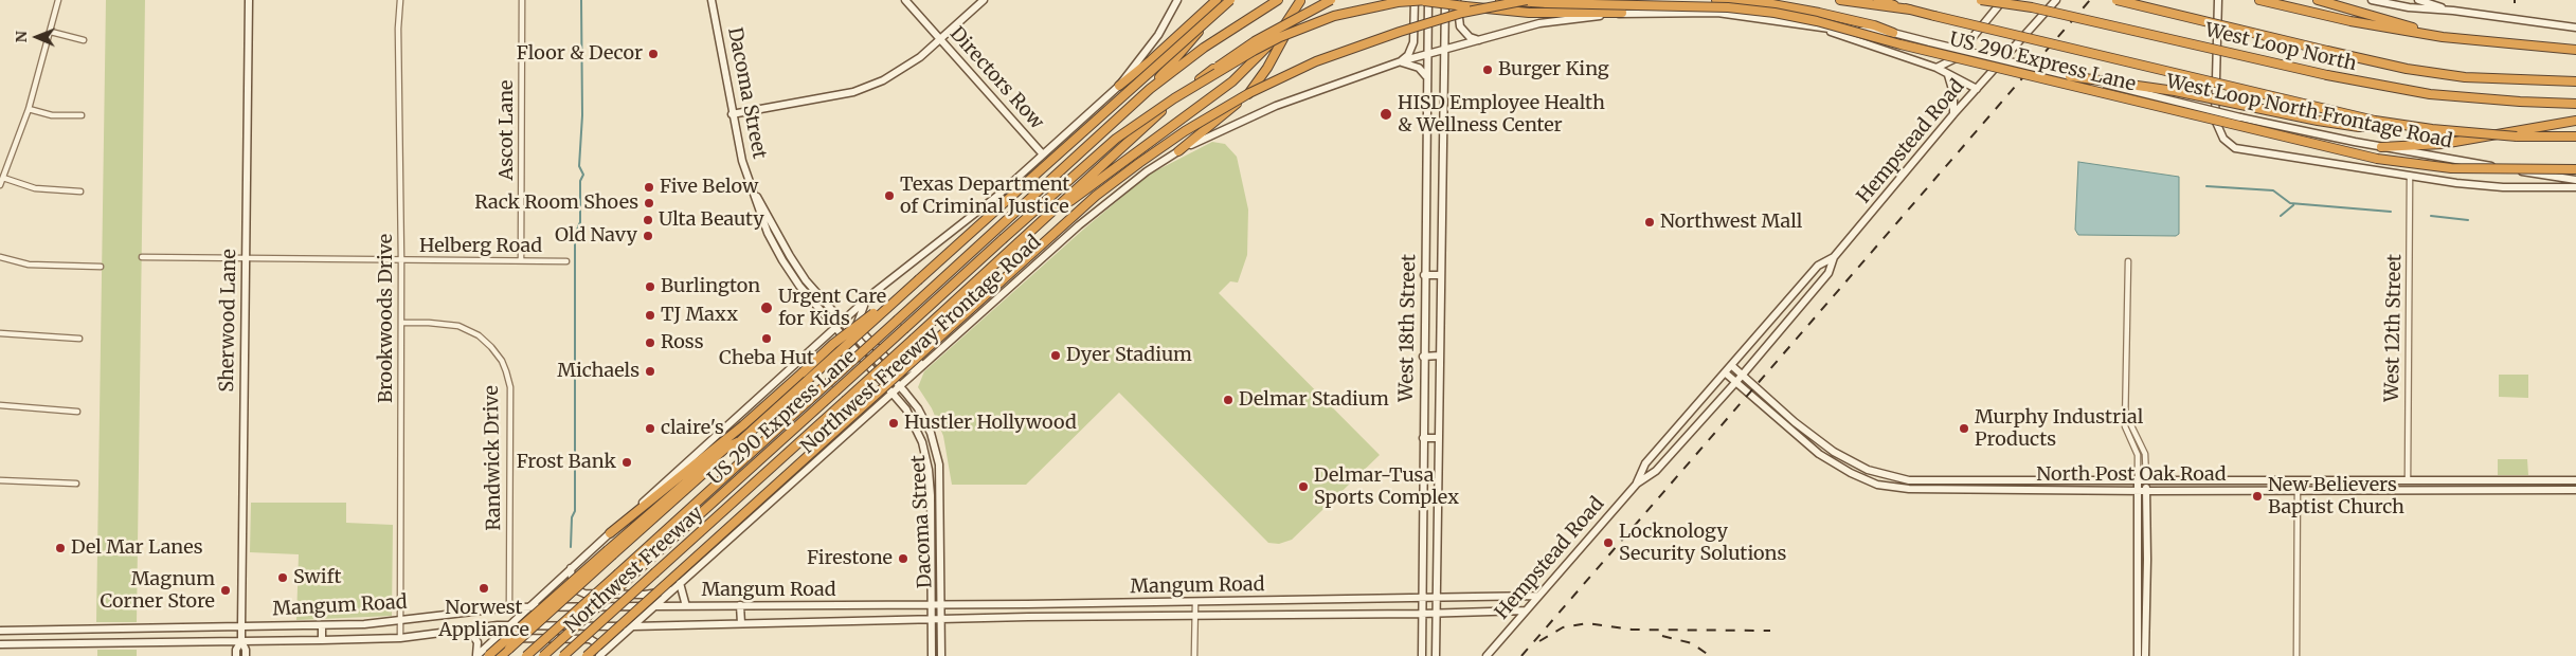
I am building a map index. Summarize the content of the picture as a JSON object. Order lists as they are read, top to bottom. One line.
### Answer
{"streets":{"highway":["West Loop North","US 290 Express Lane","Northwest Freeway"],"main road":["Directors Row","Dacoma Street","West Loop North Frontage Road","Hempstead Road","Sherwood Lane","West 18th Street","Northwest Freeway Frontage Road","North Post Oak Road","Mangum Road"],"street":["Ascot Lane","Helberg Road","Brookwoods Drive","West 12th Street","Randwick Drive"]},"crossings":[["US 290 Express Lane","West Loop North Frontage Road"],["US 290 Express Lane","West 18th Street"],["Dacoma Street","Northwest Freeway Frontage Road"],["Dacoma Street","Mangum Road"],["West Loop North Frontage Road","West 18th Street"],["West Loop North Frontage Road","Northwest Freeway Frontage Road"],["Ascot Lane","Helberg Road"],["Hempstead Road","North Post Oak Road"],["Hempstead Road","Mangum Road"],["Helberg Road","Brookwoods Drive"],["Helberg Road","Sherwood Lane"],["Brookwoods Drive","Randwick Drive"],["Brookwoods Drive","Mangum Road"],["Sherwood Lane","Mangum Road"],["West 18th Street","Northwest Freeway Frontage Road"],["West 18th Street","Mangum Road"],["West 12th Street","North Post Oak Road"],["Northwest Freeway Frontage Road","Mangum Road"],["Randwick Drive","Mangum Road"]],"places":["Floor & Decor","Burger King","HISD Employee Health & Wellness Center","Five Below","Texas Department of Criminal Justice","Rack Room Shoes","Ulta Beauty","Northwest Mall","Old Navy","Burlington","Urgent Care for Kids","TJ Maxx","Cheba Hut","Ross","Dyer Stadium","Michaels","Delmar Stadium","Hustler Hollywood","claire's","Murphy Industrial Products","Frost Bank","Delmar-Tusa Sports Complex","New Believers Baptist Church","Locknology Security Solutions","Del Mar Lanes","Firestone","Swift","Norwest Appliance","Magnum Corner Store"],"north":"left"}
